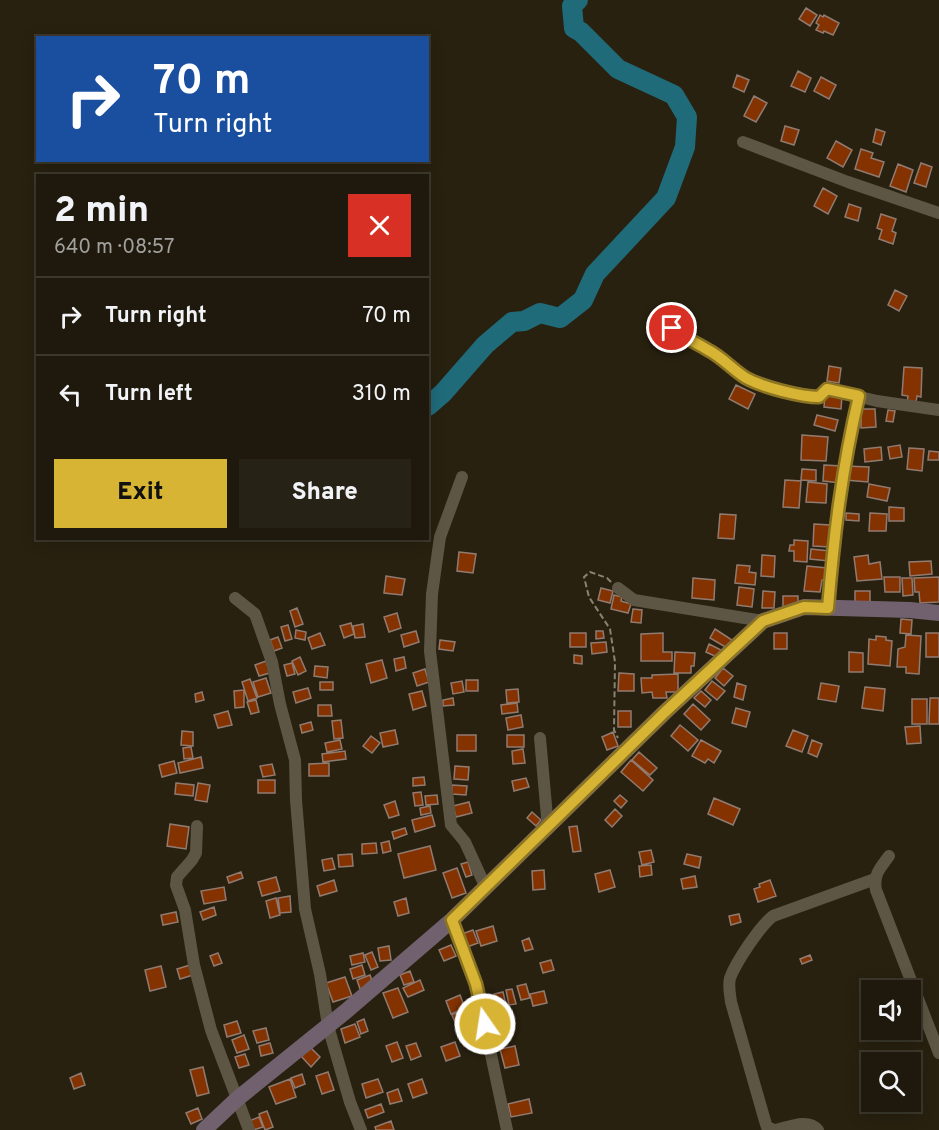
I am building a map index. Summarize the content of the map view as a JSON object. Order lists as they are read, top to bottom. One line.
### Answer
{"page":{"turn":["70 m","Turn right"],"heading":["2 min","640 m · 08:57"],"list":[{"name":"Turn right","value":"70 m"},{"name":"Turn left","value":"310 m"}],"buttons":["Exit","Share"]}}
